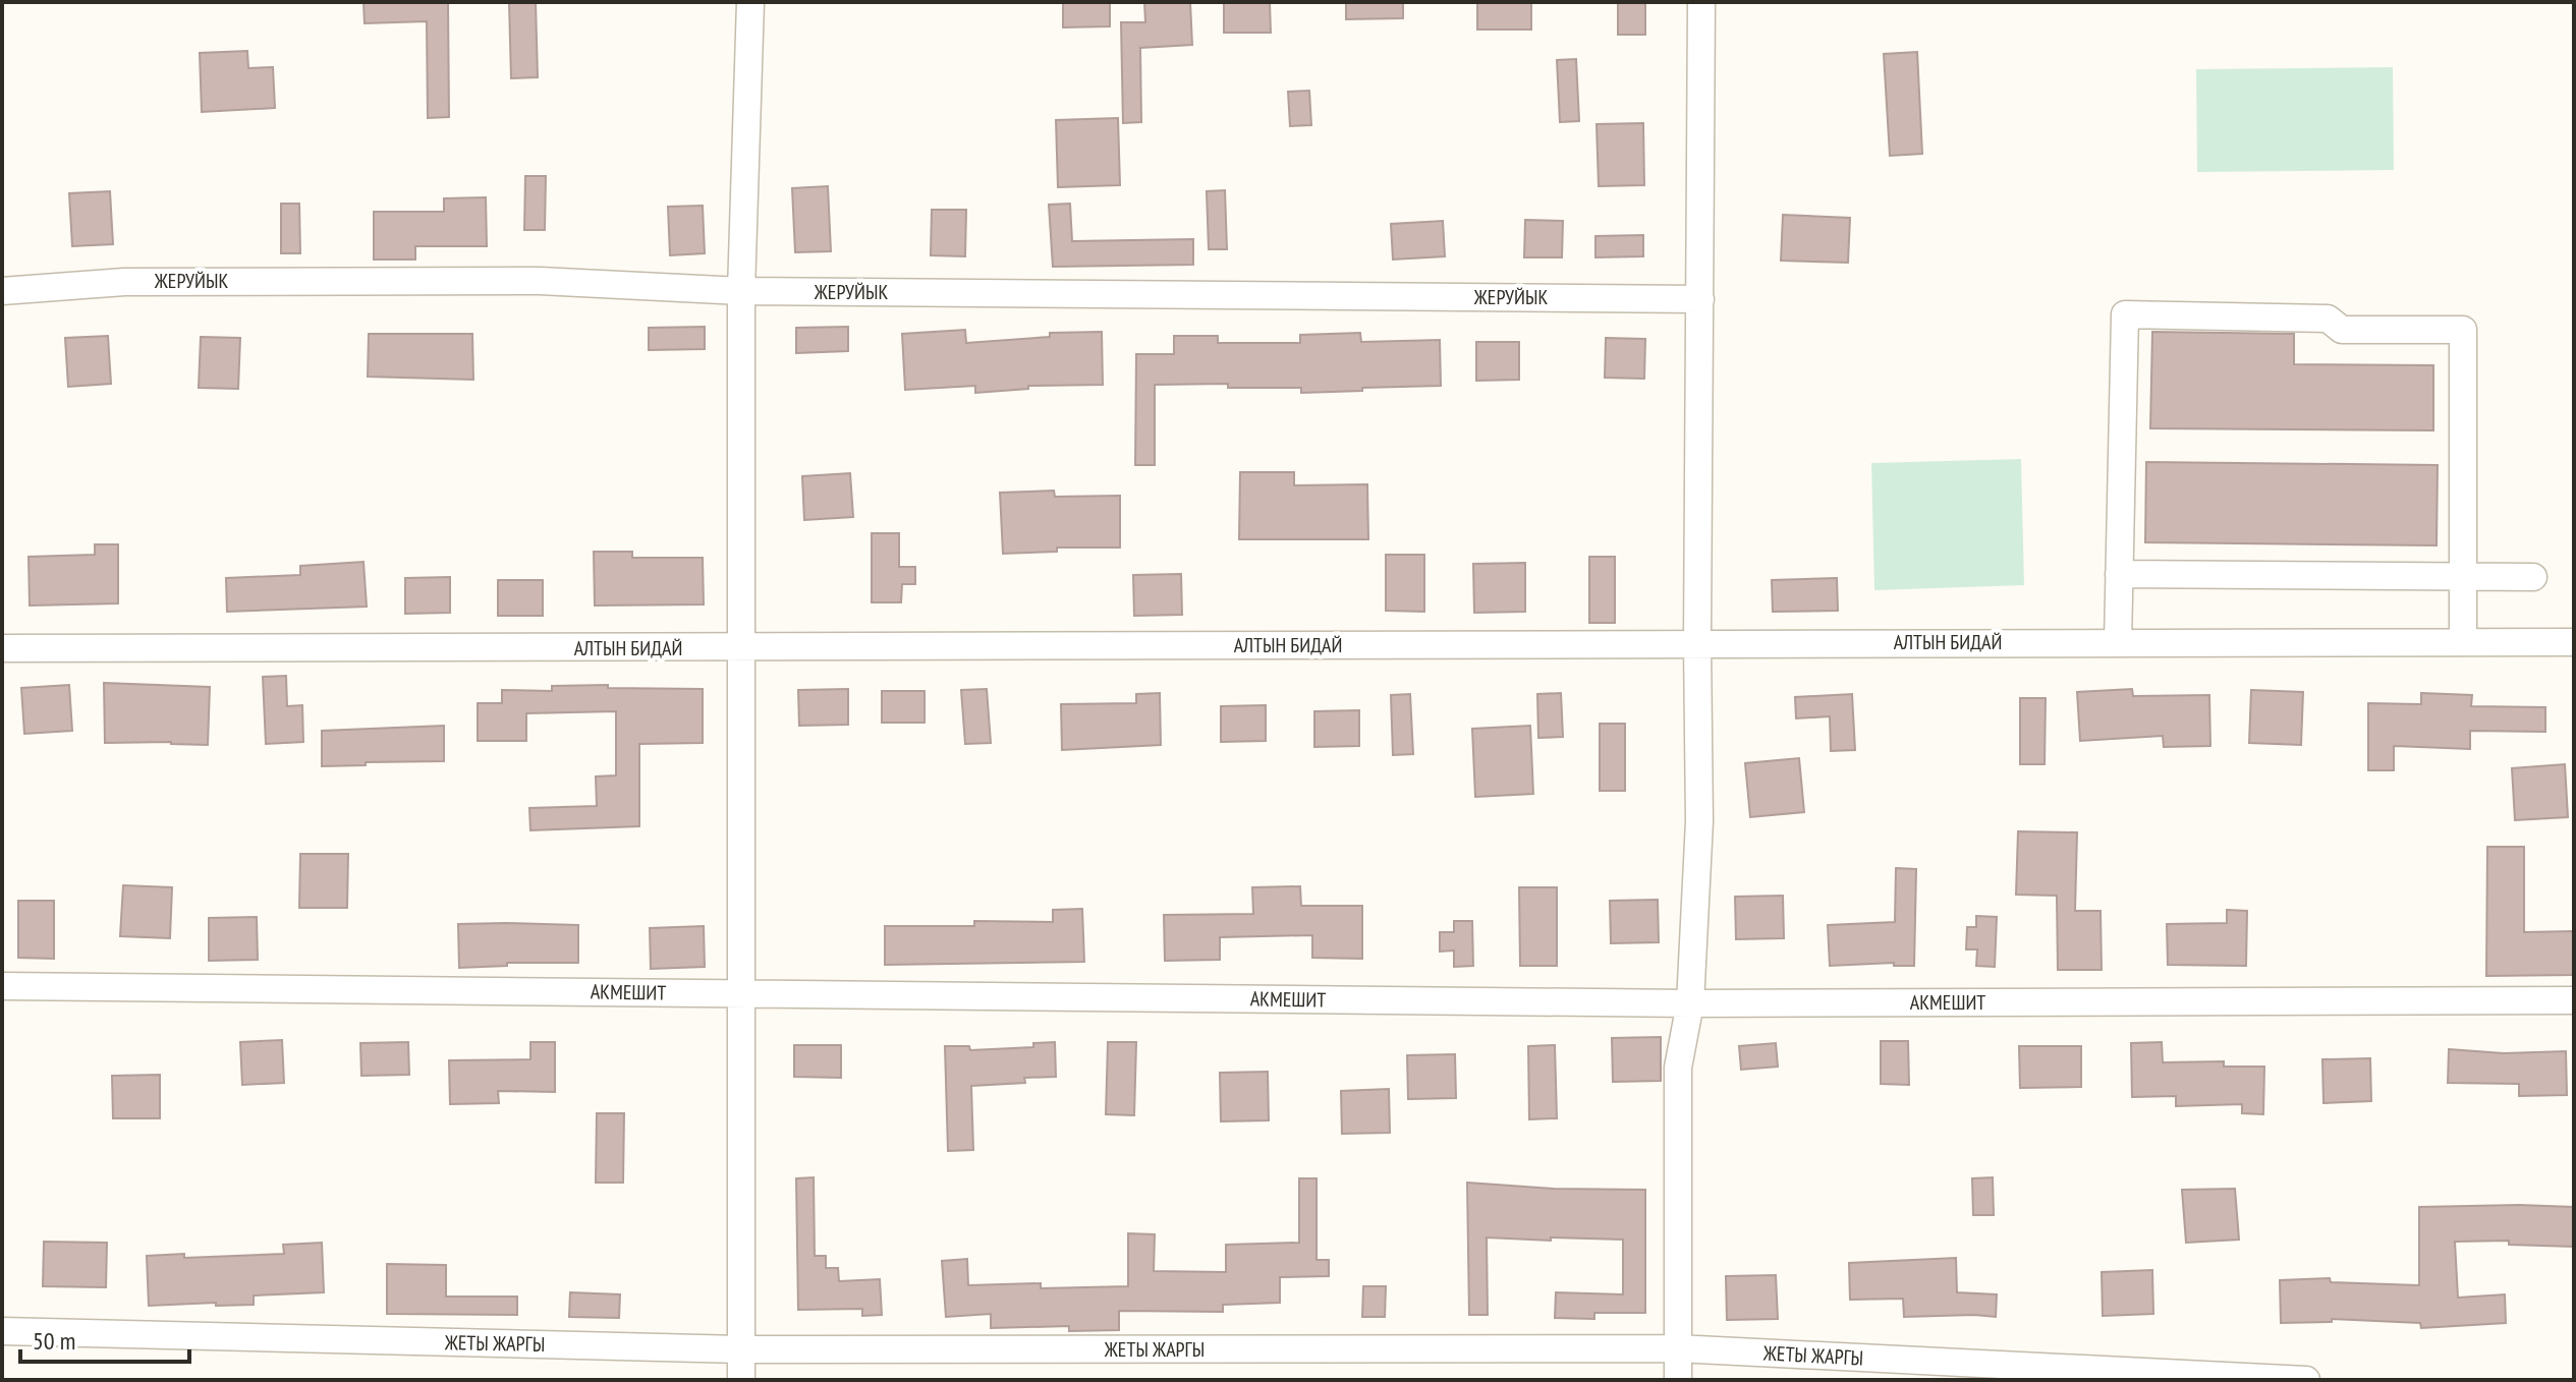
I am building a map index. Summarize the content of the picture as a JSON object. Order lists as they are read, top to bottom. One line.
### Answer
{"streets":{"street":["ЖЕРУЙЫК","АЛТЫН БИДАЙ","АКМЕШИТ","ЖЕТЫ ЖАРГЫ"]},"scale_bar":"50 m"}
